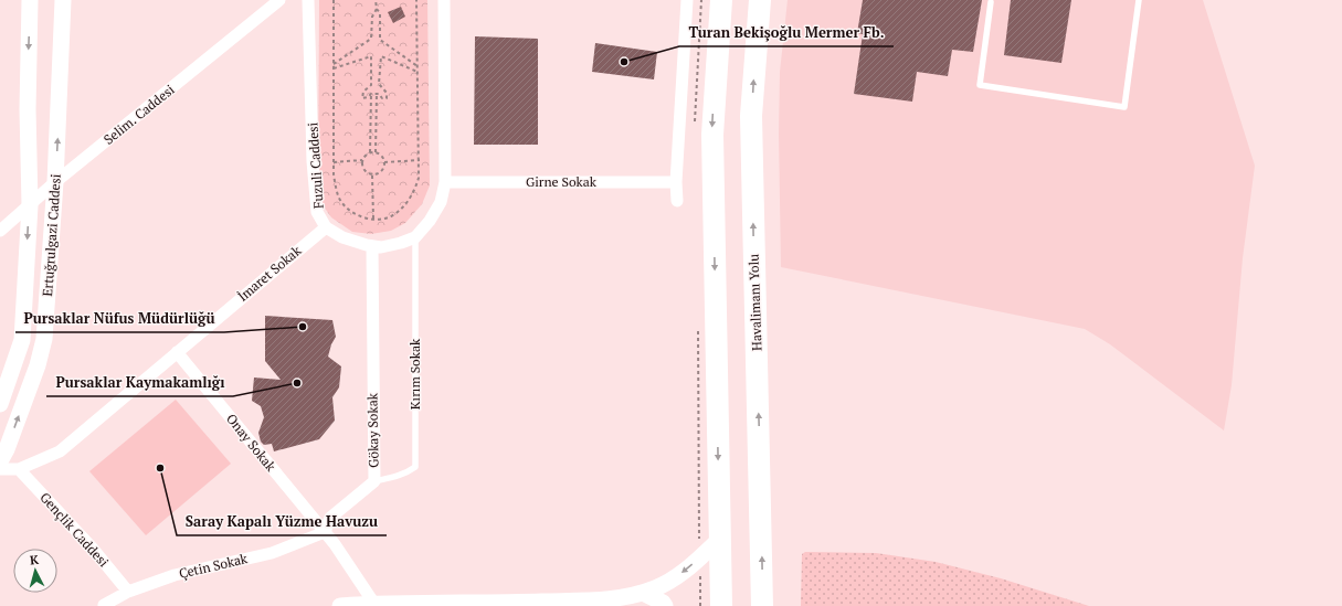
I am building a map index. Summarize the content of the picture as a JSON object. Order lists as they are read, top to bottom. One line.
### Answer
{"streets":{"highway":["Havalimanı Yolu"],"street":["Selim. Caddesi","Fuzuli Caddesi","Girne Sokak","Ertuğrulgazi Caddesi","İmaret Sokak","Gökay Sokak","Onay Sokak","Gençlik Caddesi","Çetin Sokak"],"lane":["Kırım Sokak"]},"crossings":[["Selim. Caddesi","Ertuğrulgazi Caddesi"],["Fuzuli Caddesi","İmaret Sokak"],["Fuzuli Caddesi","Kırım Sokak"],["Fuzuli Caddesi","Gökay Sokak"],["İmaret Sokak","Onay Sokak"],["İmaret Sokak","Gençlik Caddesi"],["Kırım Sokak","Gökay Sokak"],["Gökay Sokak","Onay Sokak"],["Gökay Sokak","Çetin Sokak"],["Onay Sokak","Çetin Sokak"],["Gençlik Caddesi","Çetin Sokak"]],"places":["Turan Bekişoğlu Mermer Fb.","Pursaklar Nüfus Müdürlüğü","Pursaklar Kaymakamlığı","Saray Kapalı Yüzme Havuzu"],"north":"top"}
